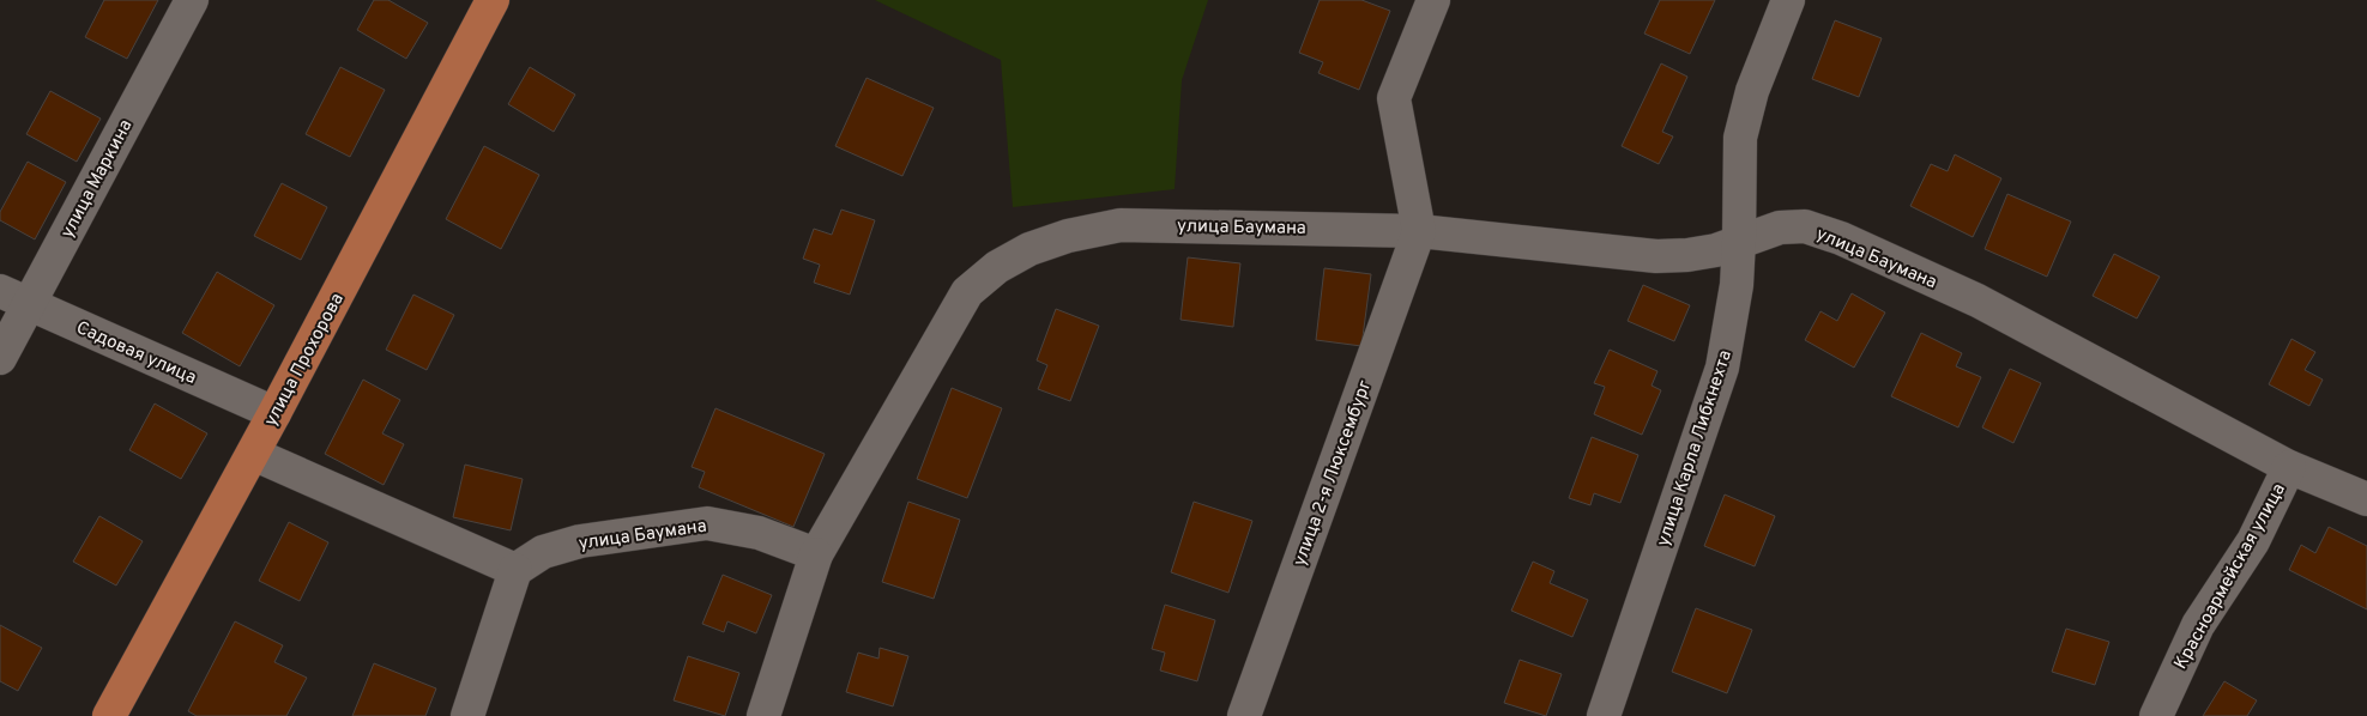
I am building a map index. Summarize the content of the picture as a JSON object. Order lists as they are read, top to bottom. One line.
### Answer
{"streets":{"main road":["улица Прохорова"],"street":["улица Маркина","улица Баумана","Садовая улица","улица Карла Либкнехта","улица 2-я Люксембург","Красноармейская улица"]},"crossings":[["улица Маркина","Садовая улица"],["улица Баумана","улица Карла Либкнехта"],["улица Баумана","улица 2-я Люксембург"],["улица Баумана","Красноармейская улица"],["Садовая улица","улица Прохорова"]]}
